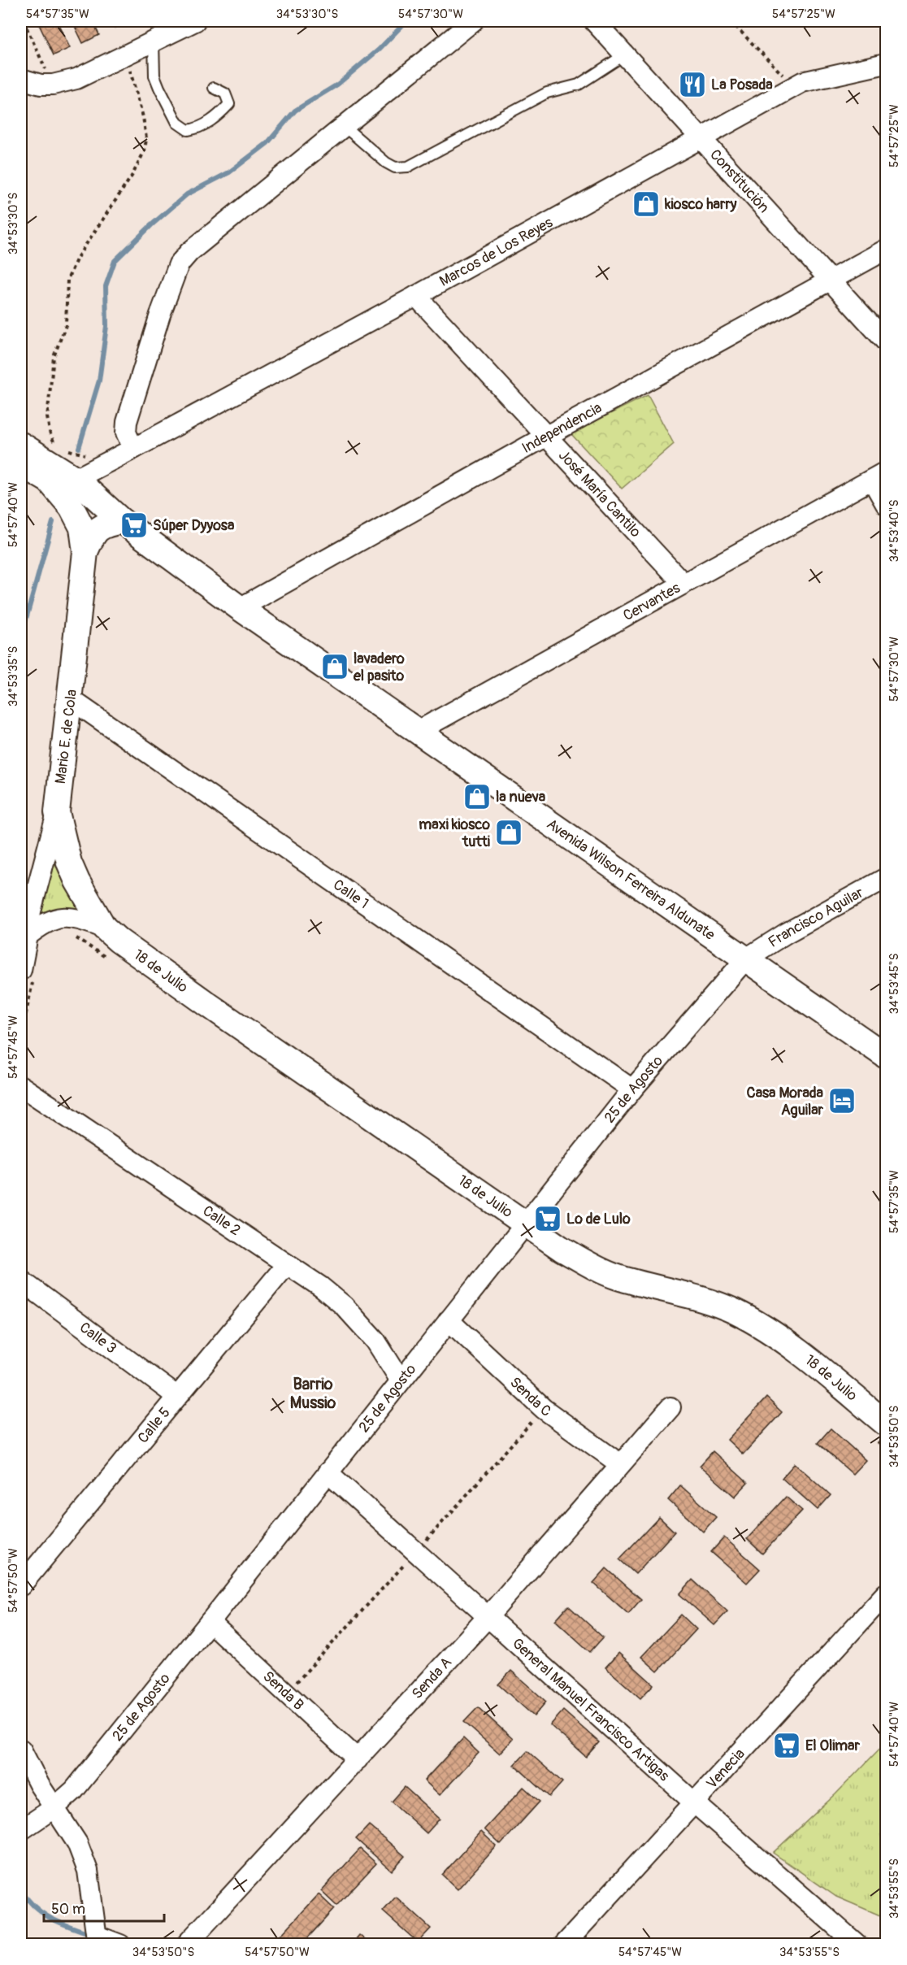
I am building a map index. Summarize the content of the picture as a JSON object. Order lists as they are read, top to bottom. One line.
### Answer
{"streets":{"street":["Constitución","Marcos de Los Reyes","Independencia","José María Cantilo","Cervantes","Mario E. de Cola","Avenida Wilson Ferreira Aldunate","Calle 1","Francisco Aguilar","18 de Julio","25 de Agosto","Calle 2","Calle 3","Senda C","Calle 5","Senda A","Senda B","General Manuel Francisco Artigas","Venecia"]},"crossings":[["Constitución","Marcos de Los Reyes"],["Constitución","Independencia"],["Marcos de Los Reyes","José María Cantilo"],["Marcos de Los Reyes","Avenida Wilson Ferreira Aldunate"],["Independencia","José María Cantilo"],["Independencia","Avenida Wilson Ferreira Aldunate"],["José María Cantilo","Cervantes"],["Cervantes","Avenida Wilson Ferreira Aldunate"],["Mario E. de Cola","Avenida Wilson Ferreira Aldunate"],["Mario E. de Cola","Calle 1"],["Mario E. de Cola","18 de Julio"],["Avenida Wilson Ferreira Aldunate","Francisco Aguilar"],["Avenida Wilson Ferreira Aldunate","25 de Agosto"],["Calle 1","25 de Agosto"],["Francisco Aguilar","25 de Agosto"],["18 de Julio","25 de Agosto"],["25 de Agosto","Calle 2"],["25 de Agosto","Senda C"],["25 de Agosto","Senda B"],["25 de Agosto","General Manuel Francisco Artigas"],["Calle 2","Calle 5"],["Calle 3","Calle 5"],["Senda C","Senda A"],["Senda A","Senda B"],["Senda A","General Manuel Francisco Artigas"],["General Manuel Francisco Artigas","Venecia"]],"districts":["Barrio Mussio"],"places":{"restaurant":["La Posada"],"shop":["kiosco harry","lavadero el pasito","la nueva","maxi kiosco tutti"],"supermarket":["Súper Dyyosa","Lo de Lulo","El Olimar"],"hotel":["Casa Morada Aguilar"]},"scale_bar":"50 m","coordinates":["54°57'35\"W","34°53'30\"S","54°57'30\"W","54°57'25\"W","54°57'40\"W","34°53'40\"S","34°53'35\"S","34°53'45\"S","54°57'45\"W","34°53'50\"S","54°57'50\"W","34°53'55\"S"]}
